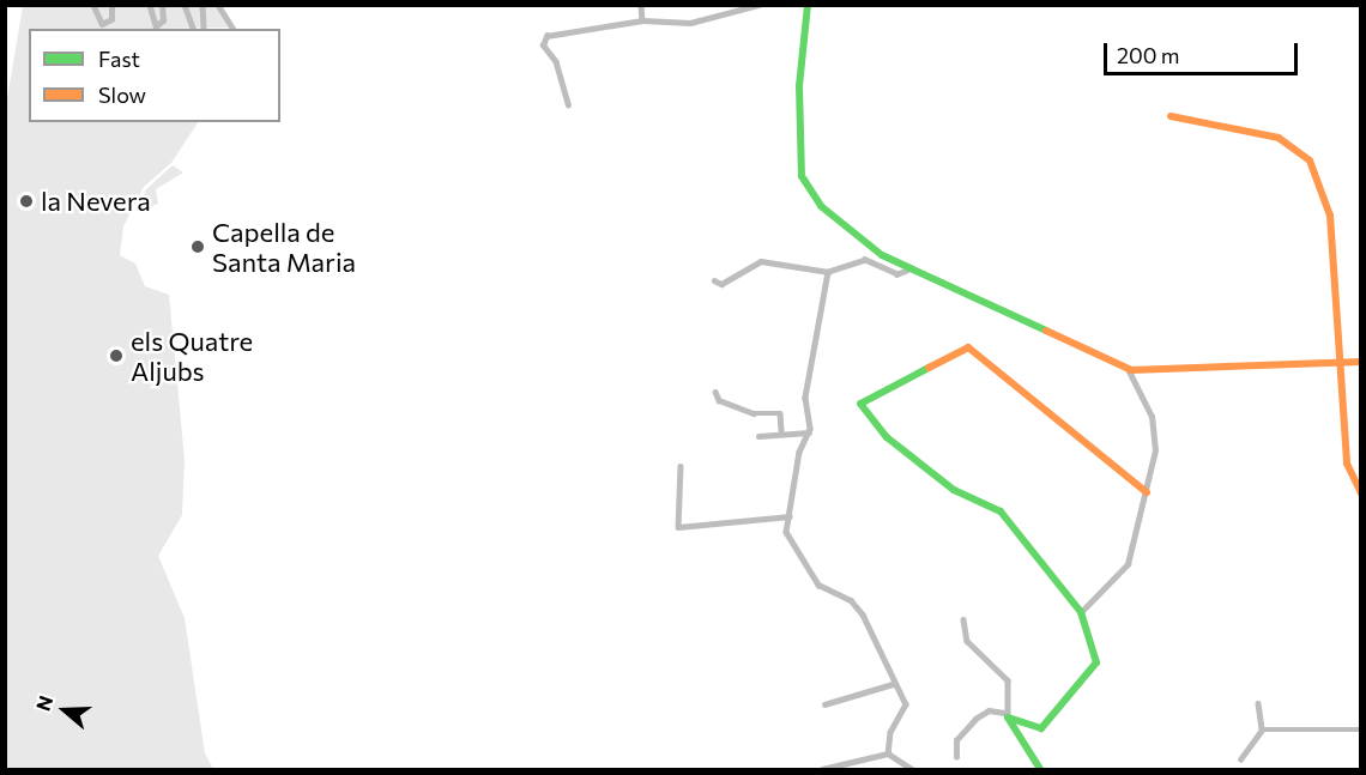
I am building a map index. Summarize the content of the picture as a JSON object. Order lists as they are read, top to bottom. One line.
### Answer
{"places":["la Nevera","Capella de Santa Maria","els Quatre Aljubs"],"legend":["Fast","Slow"],"scale_bar":"200 m","north":"left"}
